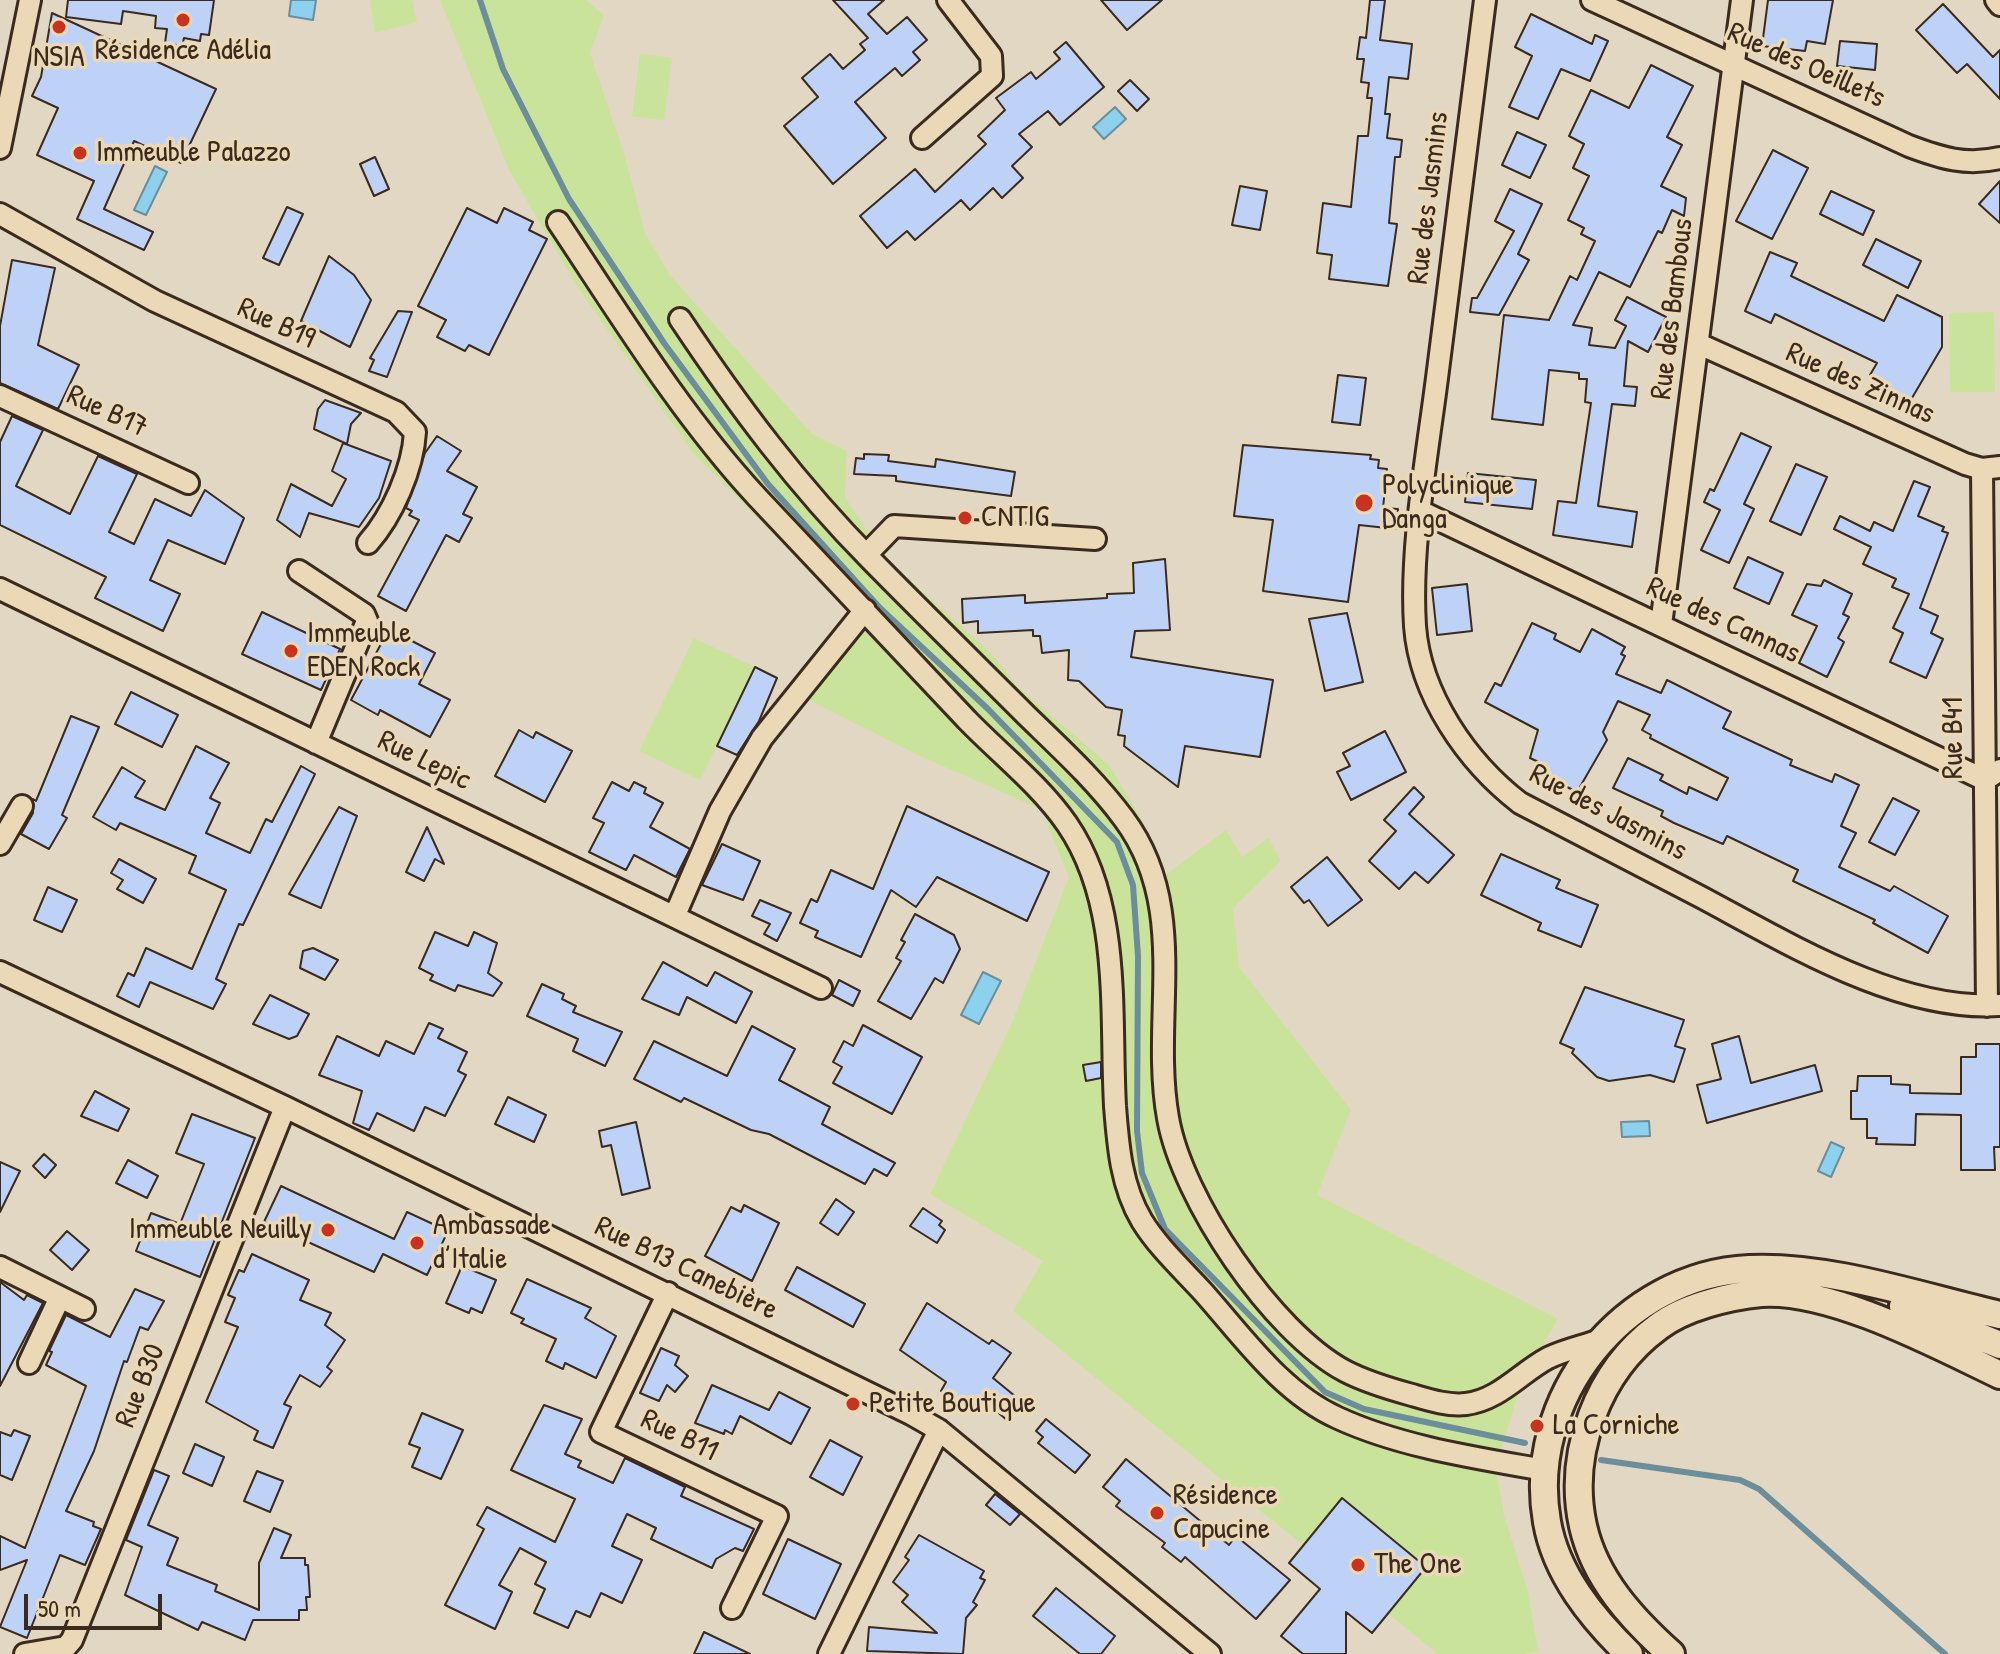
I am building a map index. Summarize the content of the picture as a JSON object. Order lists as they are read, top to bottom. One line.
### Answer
{"streets":{"street":["Rue des Oeillets","Rue des Jasmins","Rue des Bambous","Rue B19","Rue des Zinnas","Rue B17","Rue des Cannas","Rue B41","Rue Lepic","Rue B13 Canebière","Rue B30","Rue B11"]},"crossings":[["Rue des Oeillets","Rue des Bambous"],["Rue des Jasmins","Rue des Cannas"],["Rue des Jasmins","Rue B41"],["Rue des Bambous","Rue des Zinnas"],["Rue des Bambous","Rue des Cannas"],["Rue des Zinnas","Rue B41"],["Rue des Cannas","Rue B41"],["Rue B13 Canebière","Rue B30"],["Rue B13 Canebière","Rue B11"]],"places":["Résidence Adélia","NSIA","Immeuble Palazzo","Polyclinique Danga","CNTIG","Immeuble EDEN Rock","Immeuble Neuilly","Ambassade d’Italie","Petite Boutique","La Corniche","Résidence Capucine","The One"],"scale_bar":"50 m"}
